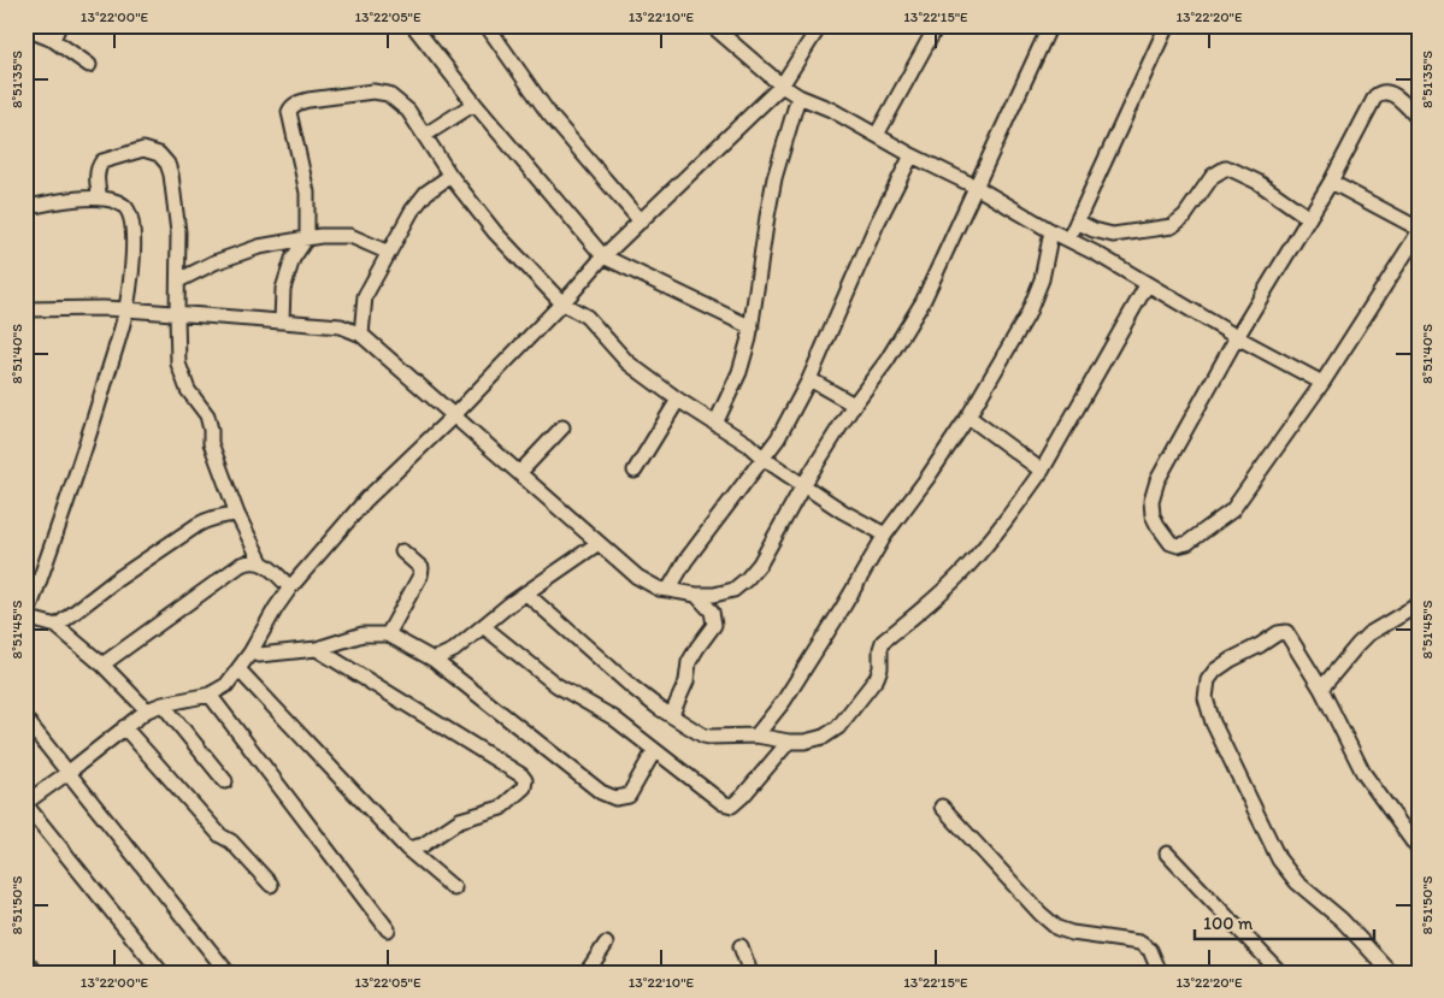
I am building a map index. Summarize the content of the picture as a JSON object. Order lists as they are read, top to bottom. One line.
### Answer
{"scale_bar":"100 m","coordinates":["13°22'00\"E","13°22'05\"E","13°22'10\"E","13°22'15\"E","13°22'20\"E","8°51'35\"S","8°51'40\"S","8°51'45\"S","8°51'50\"S"]}
